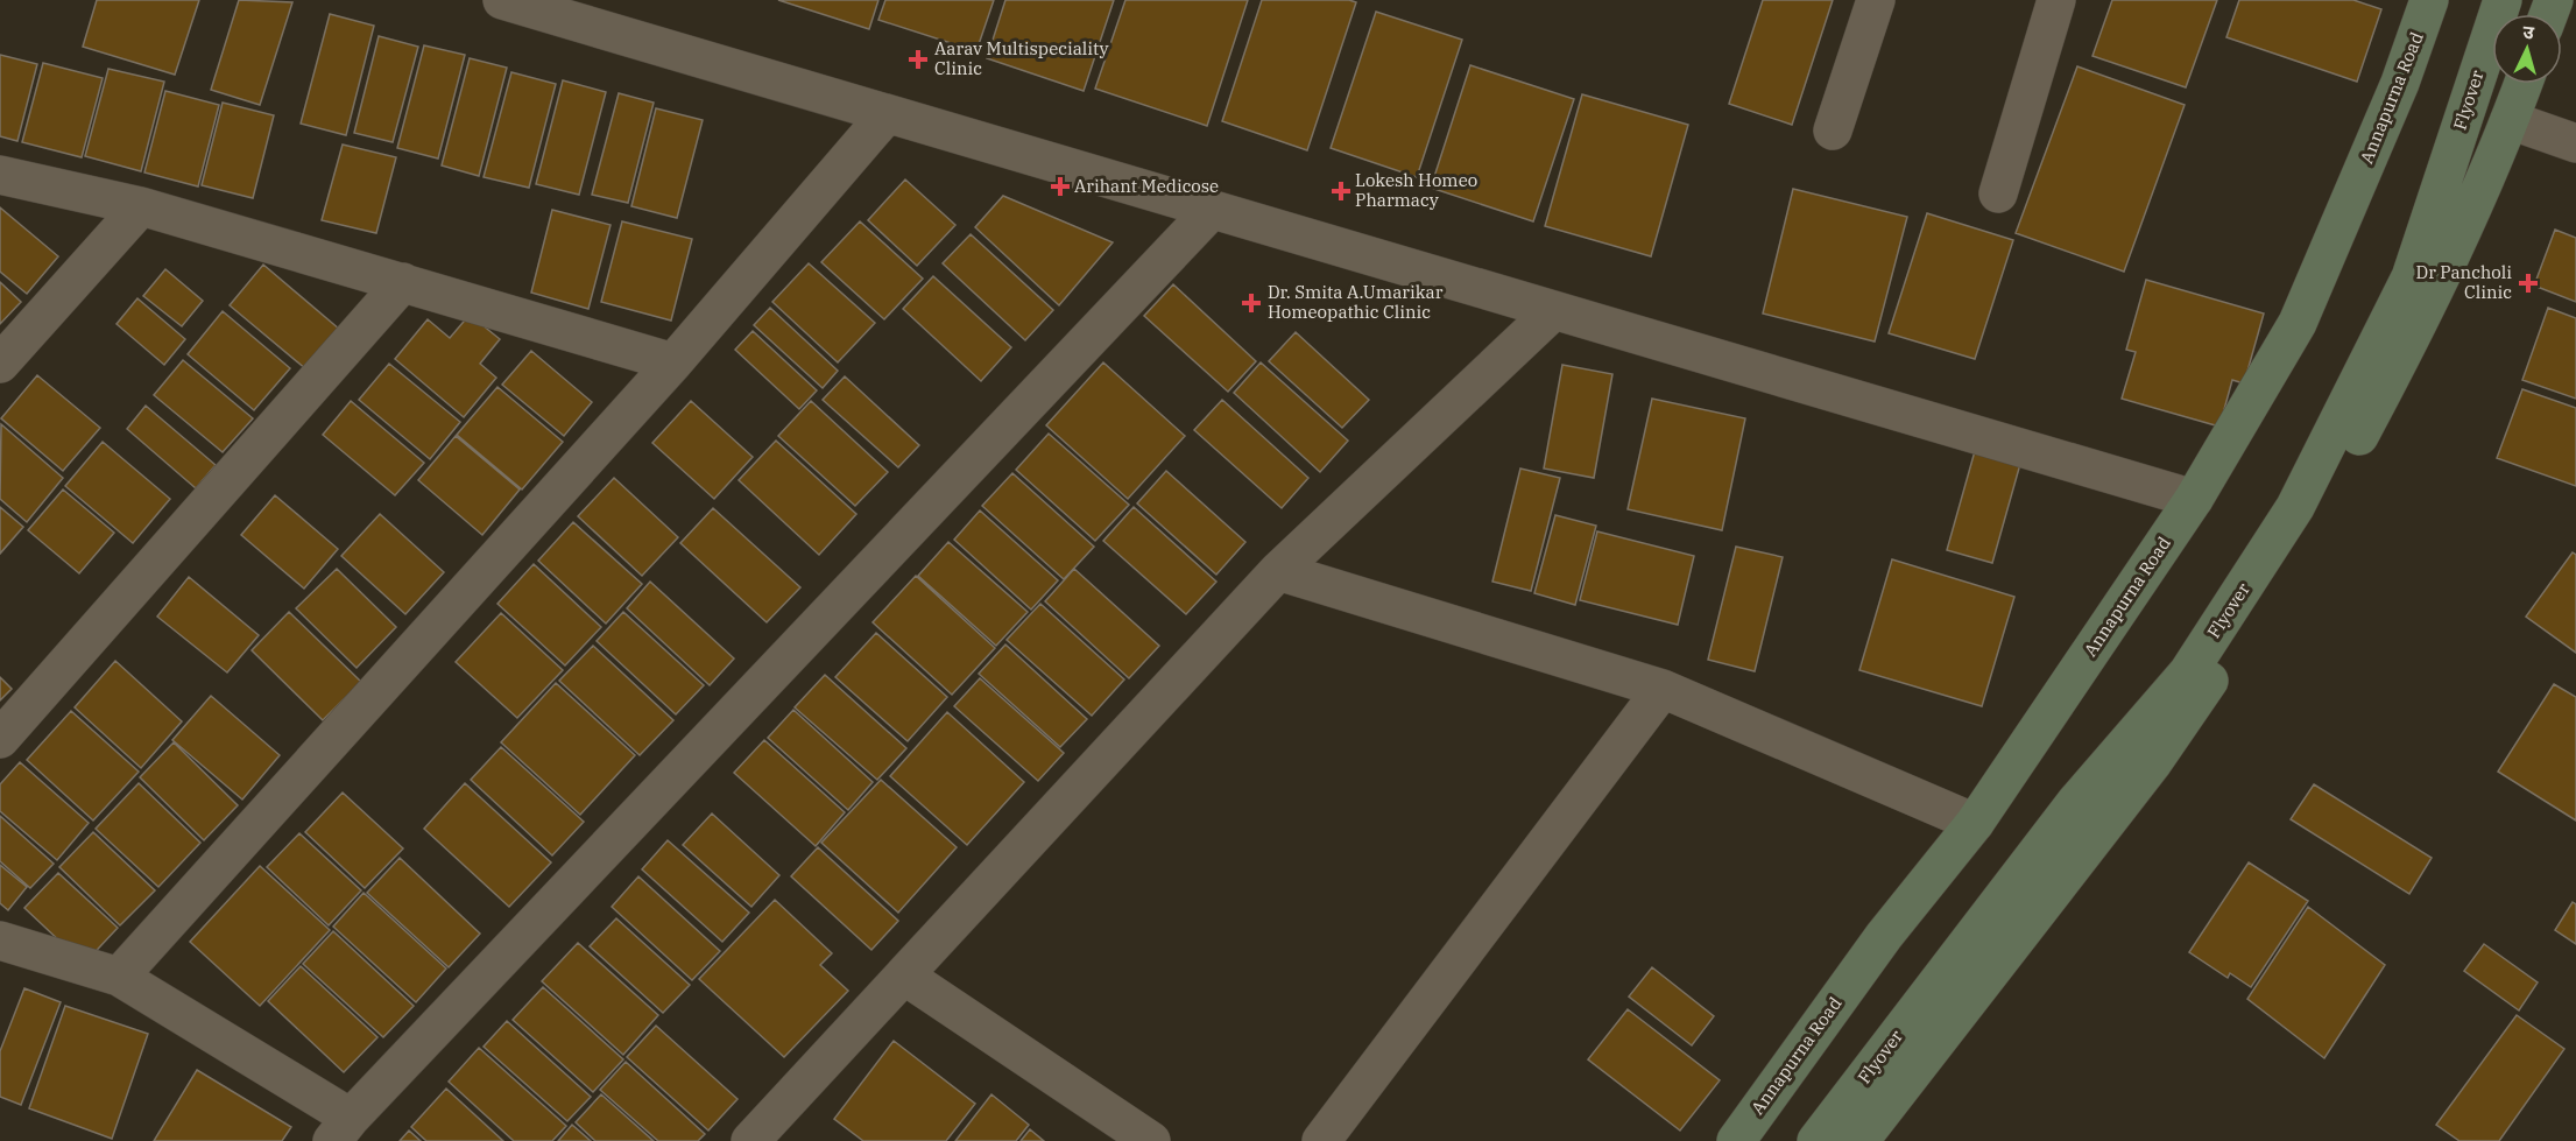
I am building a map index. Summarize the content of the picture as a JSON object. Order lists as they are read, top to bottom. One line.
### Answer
{"streets":{"street":["Annapurna Road","Flyover"]},"places":{"health":["Aarav Multispeciality Clinic","Arihant Medicose","Lokesh Homeo Pharmacy","Dr Pancholi Clinic","Dr. Smita A.Umarikar Homeopathic Clinic"]},"north":"top"}
